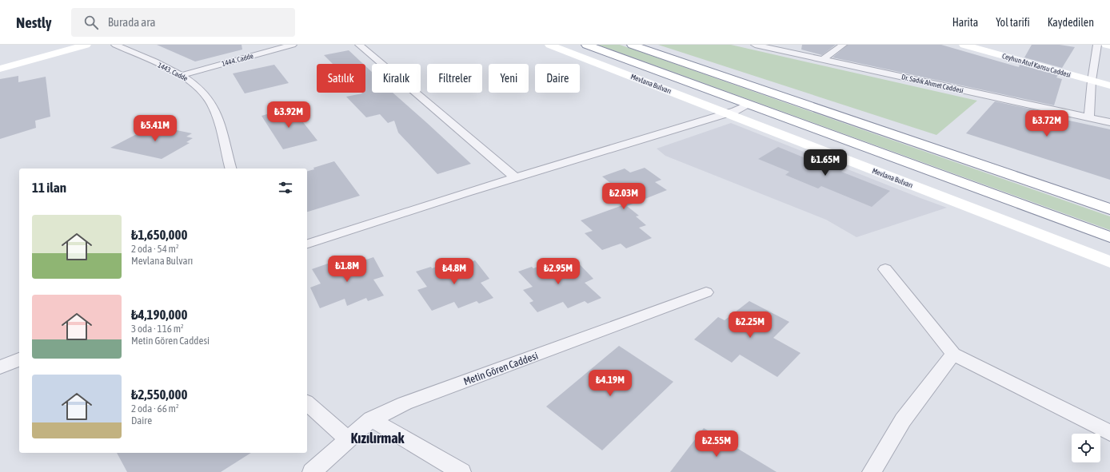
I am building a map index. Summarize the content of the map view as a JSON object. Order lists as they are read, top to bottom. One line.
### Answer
{"streets":{"main road":["Ceyhun Atuf Kansu Caddesi","Mevlana Bulvarı"],"street":["1444. Cadde","1443. Cadde","Dr. Sadık Ahmet Caddesi","Metin Gören Caddesi"]},"crossings":[["1444. Cadde","1443. Cadde"]],"districts":["Kızılırmak"],"page":{"header":"Nestly","search":"Burada ara","nav":["Harita","Yol tarifi","Kaydedilen"],"chip":["Satılık","Kiralık","Filtreler","Yeni","Daire"],"price":["₺3.92M","₺3.72M","₺5.41M","₺1.65M","₺2.03M","₺1.8M","₺4.8M","₺2.95M","₺2.25M","₺4.19M","₺2.55M"],"heading":"11 ilan","list":[{"name":"₺1,650,000","note":"2 oda · 54 m² · Mevlana Bulvarı"},{"name":"₺4,190,000","note":"3 oda · 116 m² · Metin Gören Caddesi"},{"name":"₺2,550,000","note":"2 oda · 66 m² · Daire"}]}}
